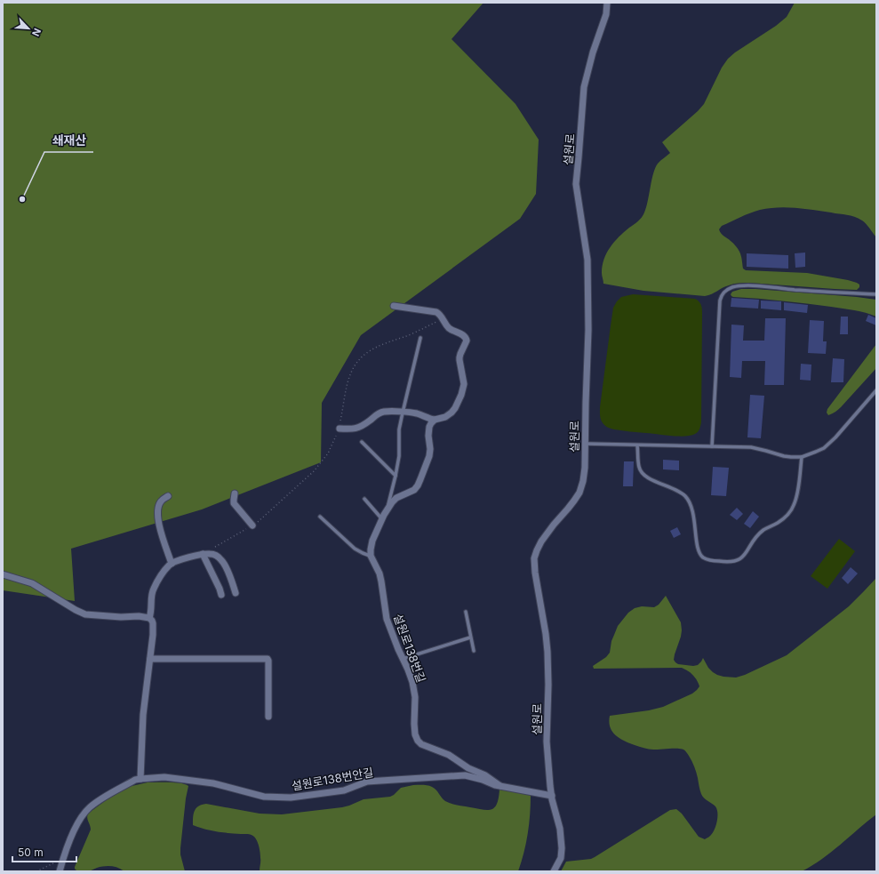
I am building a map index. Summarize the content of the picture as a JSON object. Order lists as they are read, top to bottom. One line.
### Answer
{"streets":{"street":["설원로","설원로138번길","설원로138번안길"]},"crossings":[["설원로","설원로138번안길"],["설원로138번길","설원로138번안길"]],"places":["쇄재산"],"scale_bar":"50 m","north":"bottom right"}
